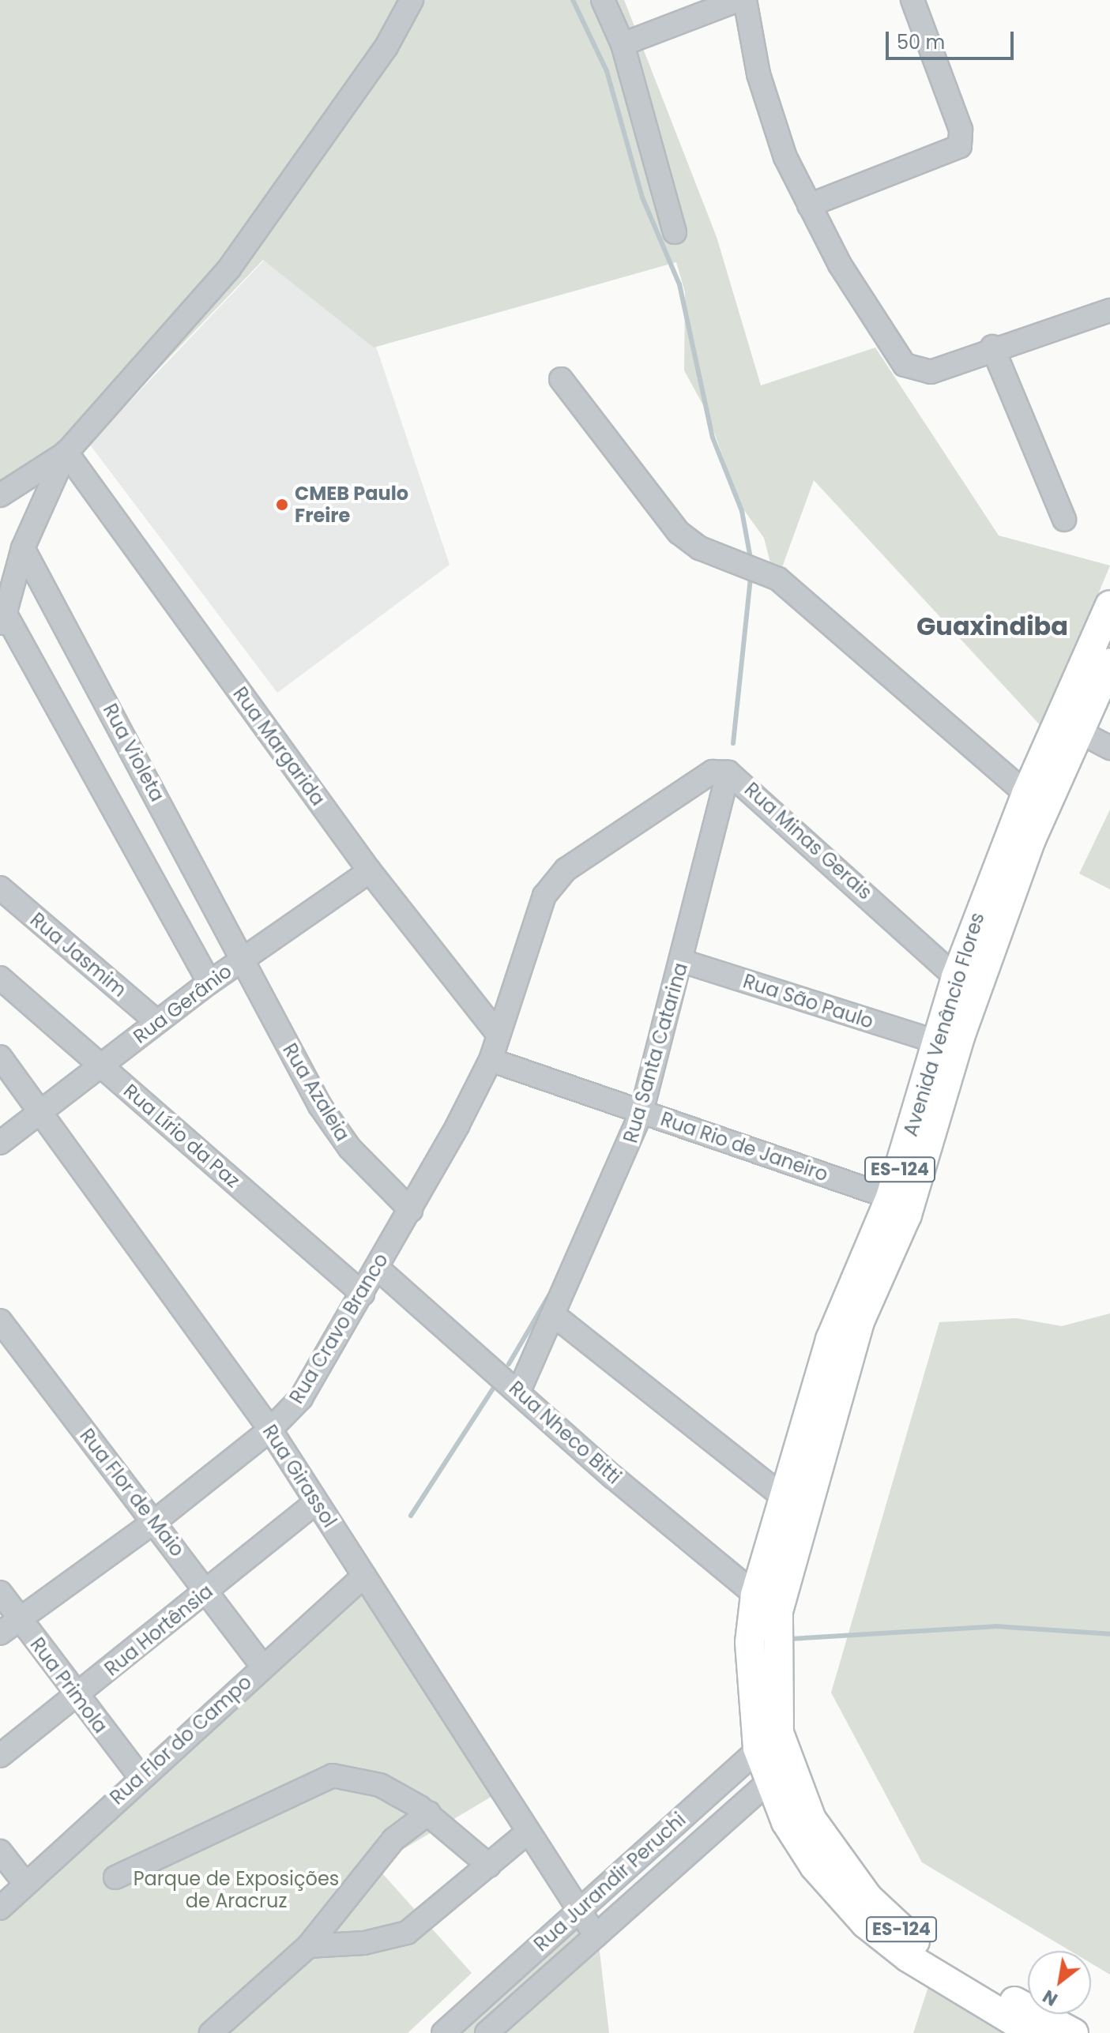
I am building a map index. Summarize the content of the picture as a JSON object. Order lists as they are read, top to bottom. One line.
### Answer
{"streets":{"main road":["Avenida Venâncio Flores","ES-124"],"street":["Rua Margarida","Rua Violeta","Rua Minas Gerais","Rua Jasmim","Rua São Paulo","Rua Gerânio","Rua Santa Catarina","Rua Azaleia","Rua Lírio da Paz","Rua Rio de Janeiro","Rua Cravo Branco","Rua Nheco Bitti","Rua Girassol","Rua Flor de Maio","Rua Hortênsia","Rua Primola","Rua Flor do Campo","Rua Jurandir Peruchi"]},"crossings":[["Rua Margarida","Rua Gerânio"],["Rua Margarida","Rua Cravo Branco"],["Rua Violeta","Rua Gerânio"],["Rua Violeta","Rua Azaleia"],["Rua Minas Gerais","Avenida Venâncio Flores"],["Rua Minas Gerais","Rua Santa Catarina"],["Rua Minas Gerais","Rua Cravo Branco"],["Rua Jasmim","Rua Gerânio"],["Rua São Paulo","Avenida Venâncio Flores"],["Rua São Paulo","Rua Santa Catarina"],["Rua Gerânio","Rua Azaleia"],["Rua Gerânio","Rua Lírio da Paz"],["Rua Gerânio","Rua Girassol"],["Avenida Venâncio Flores","Rua Rio de Janeiro"],["Avenida Venâncio Flores","ES-124"],["Avenida Venâncio Flores","Rua Nheco Bitti"],["Avenida Venâncio Flores","Rua Jurandir Peruchi"],["Rua Santa Catarina","Rua Rio de Janeiro"],["Rua Santa Catarina","Rua Nheco Bitti"],["Rua Azaleia","Rua Cravo Branco"],["Rua Lírio da Paz","Rua Cravo Branco"],["Rua Rio de Janeiro","Rua Cravo Branco"],["ES-124","Rua Jurandir Peruchi"],["Rua Cravo Branco","Rua Nheco Bitti"],["Rua Cravo Branco","Rua Girassol"],["Rua Cravo Branco","Rua Flor de Maio"],["Rua Cravo Branco","Rua Primola"],["Rua Girassol","Rua Hortênsia"],["Rua Girassol","Rua Flor do Campo"],["Rua Girassol","Rua Jurandir Peruchi"],["Rua Flor de Maio","Rua Hortênsia"],["Rua Flor de Maio","Rua Flor do Campo"],["Rua Hortênsia","Rua Primola"],["Rua Primola","Rua Flor do Campo"]],"districts":["Guaxindiba"],"parks":["Parque de Exposições de Aracruz"],"places":["CMEB Paulo Freire"],"scale_bar":"50 m","north":"bottom left"}
